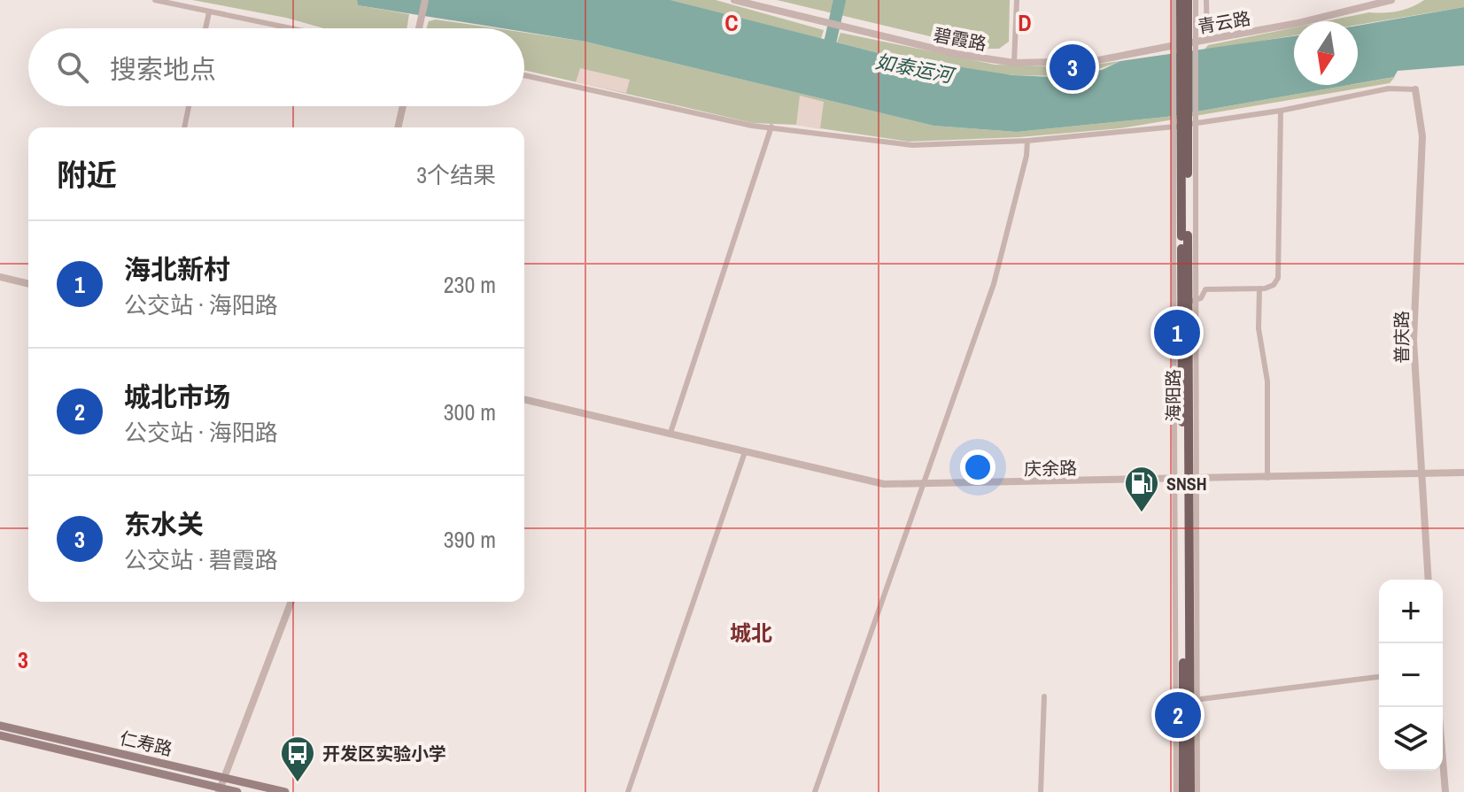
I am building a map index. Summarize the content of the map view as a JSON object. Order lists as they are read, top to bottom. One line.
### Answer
{"streets":{"main road":["海阳路","仁寿路"],"street":["青云路","碧霞路","普庆路","庆余路"]},"crossings":[["青云路","碧霞路"],["普庆路","庆余路"],["海阳路","庆余路"]],"districts":["城北"],"water":["如泰运河"],"places":{"fuel station":["SNSH"],"bus stop":["开发区实验小学"]},"north":"bottom","page":{"search":"搜索地点","pins":["3","1","2"],"heading":["附近","3个结果"],"list":[{"mark":"1","name":"海北新村","note":"公交站 · 海阳路","value":"230 m"},{"mark":"2","name":"城北市场","note":"公交站 · 海阳路","value":"300 m"},{"mark":"3","name":"东水关","note":"公交站 · 碧霞路","value":"390 m"}],"map_buttons":["+","−"]},"grid":{"columns":["C","D"],"rows":["3"]}}
